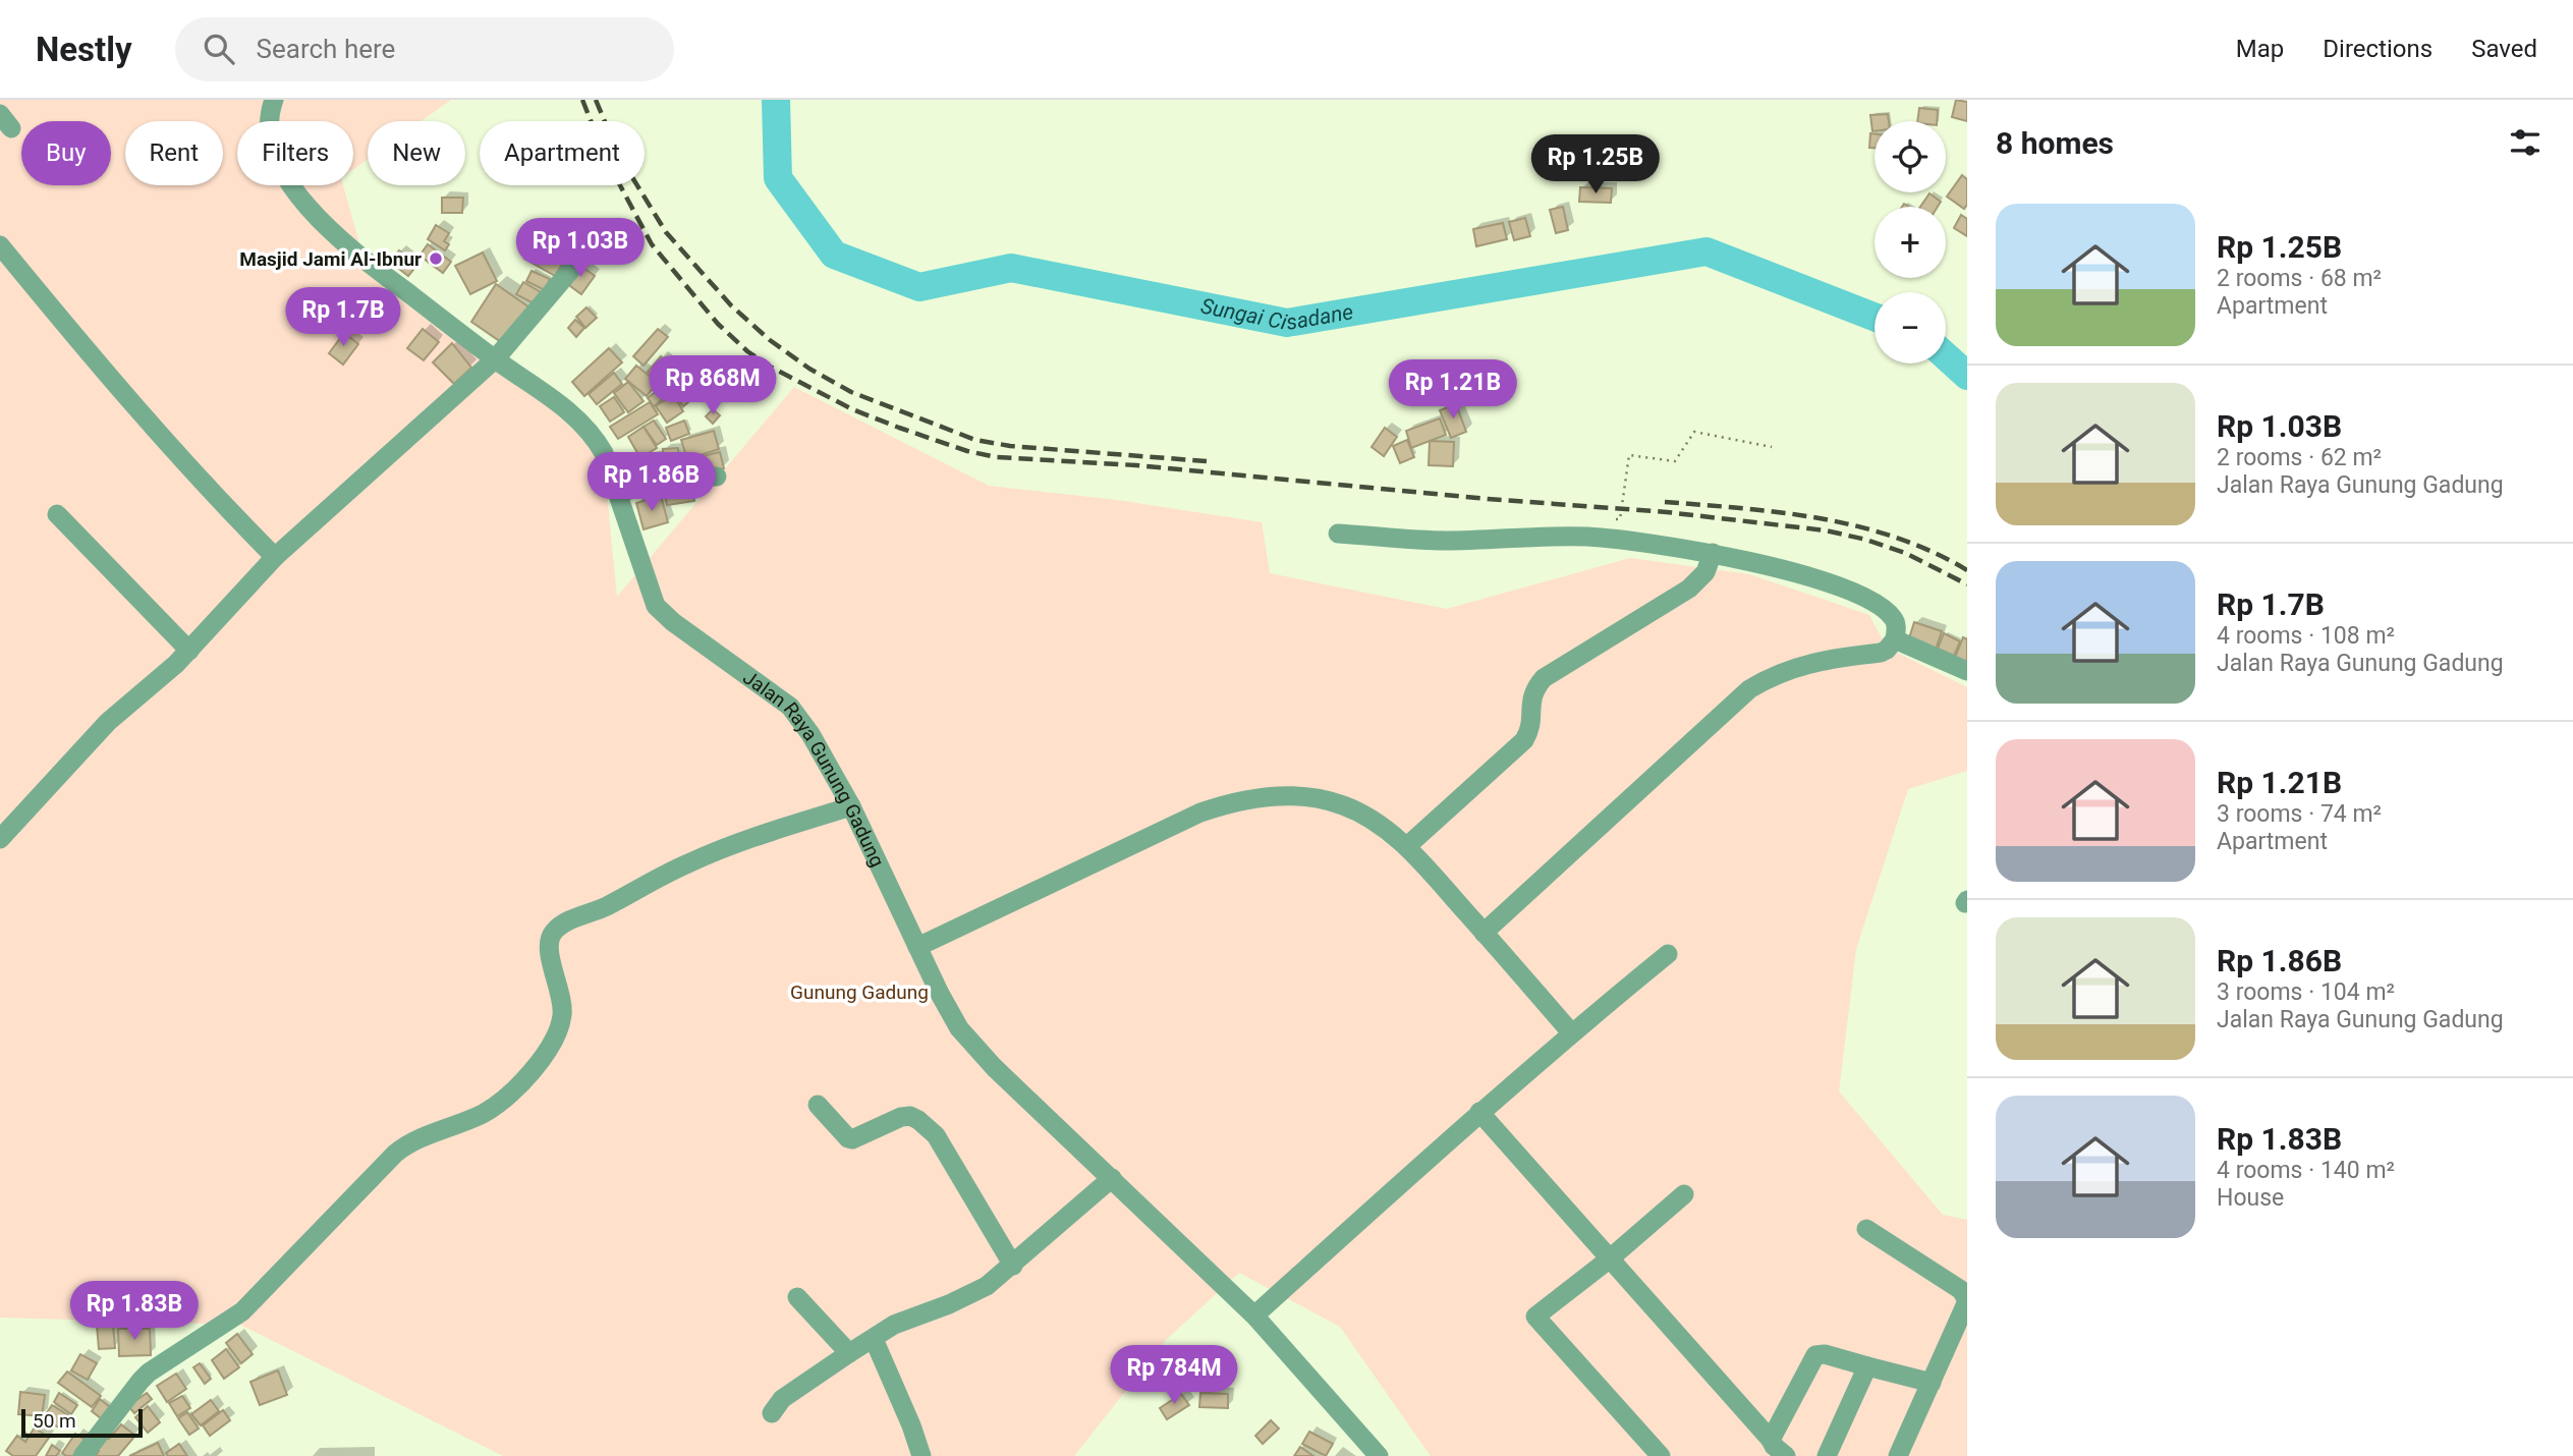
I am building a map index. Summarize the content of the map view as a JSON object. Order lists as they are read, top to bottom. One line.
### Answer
{"streets":{"street":["Jalan Raya Gunung Gadung"]},"water":["Sungai Cisadane"],"parks":["Gunung Gadung"],"places":["Masjid Jami Al-Ibnur"],"scale_bar":"50 m","page":{"header":"Nestly","search":"Search here","nav":["Map","Directions","Saved"],"heading":"8 homes","map_buttons":["+","−"],"chip":["Buy","Rent","Filters","New","Apartment"],"price":["Rp 1.25B","Rp 1.03B","Rp 1.7B","Rp 868M","Rp 1.21B","Rp 1.86B","Rp 1.83B","Rp 784M"],"list":[{"name":"Rp 1.25B","note":"2 rooms · 68 m² · Apartment"},{"name":"Rp 1.03B","note":"2 rooms · 62 m² · Jalan Raya Gunung Gadung"},{"name":"Rp 1.7B","note":"4 rooms · 108 m² · Jalan Raya Gunung Gadung"},{"name":"Rp 1.21B","note":"3 rooms · 74 m² · Apartment"},{"name":"Rp 1.86B","note":"3 rooms · 104 m² · Jalan Raya Gunung Gadung"},{"name":"Rp 1.83B","note":"4 rooms · 140 m² · House"}],"scale":"50 m"}}
